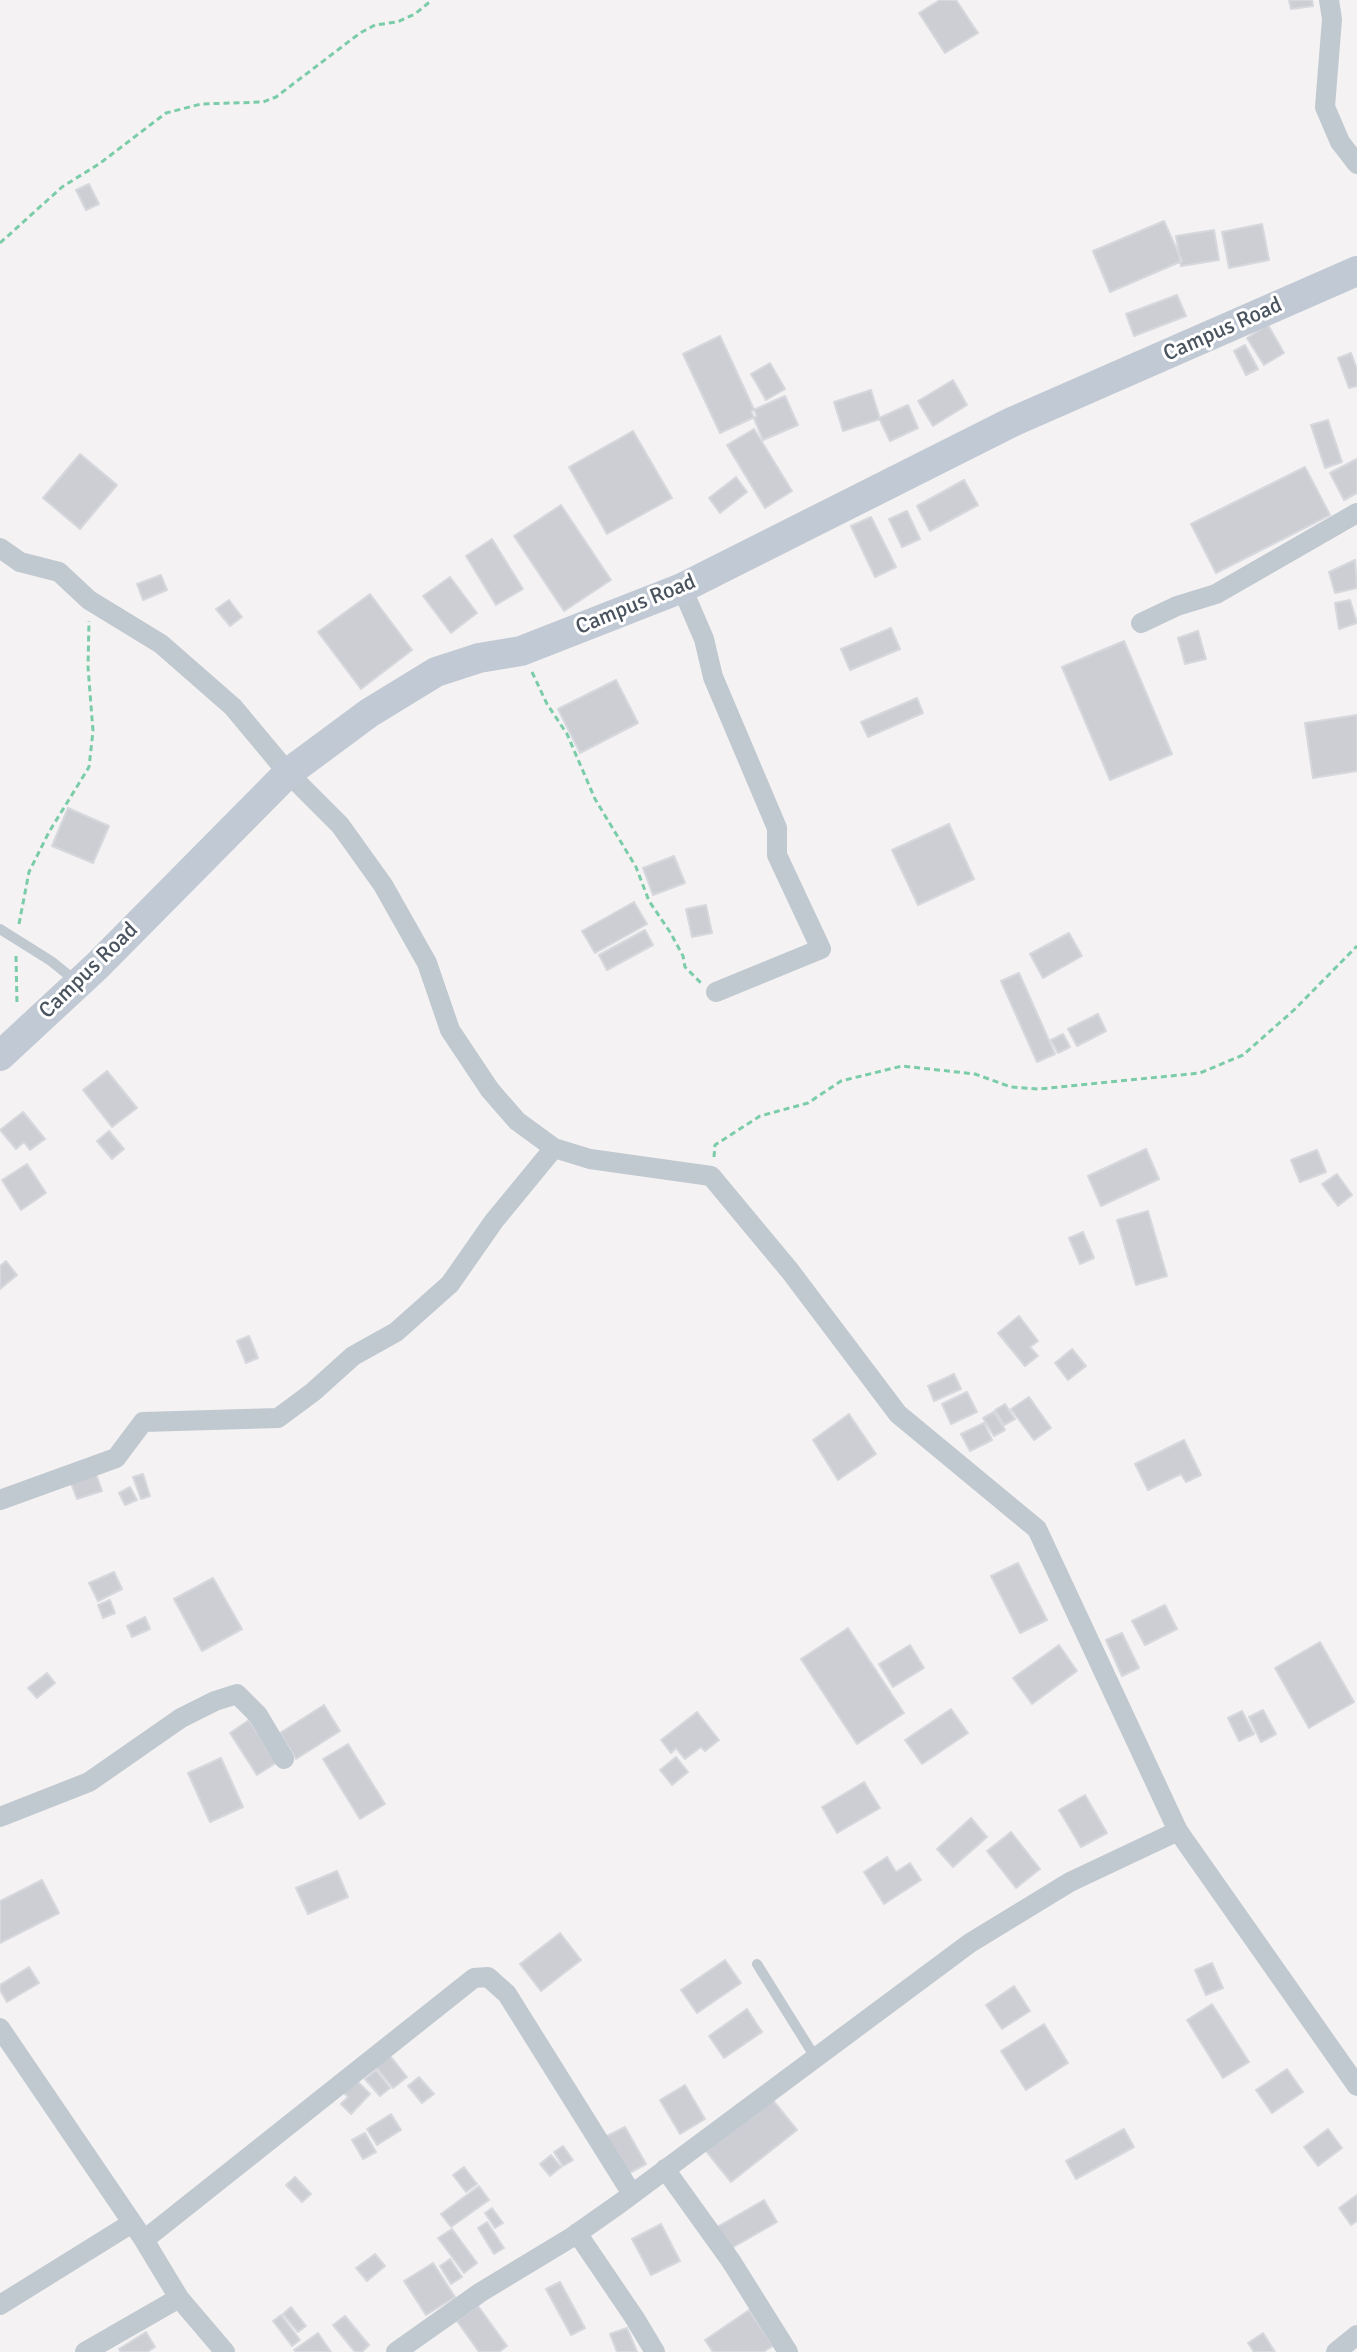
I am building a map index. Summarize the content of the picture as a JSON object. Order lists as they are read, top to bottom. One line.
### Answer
{"streets":{"street":["Campus Road"]}}
